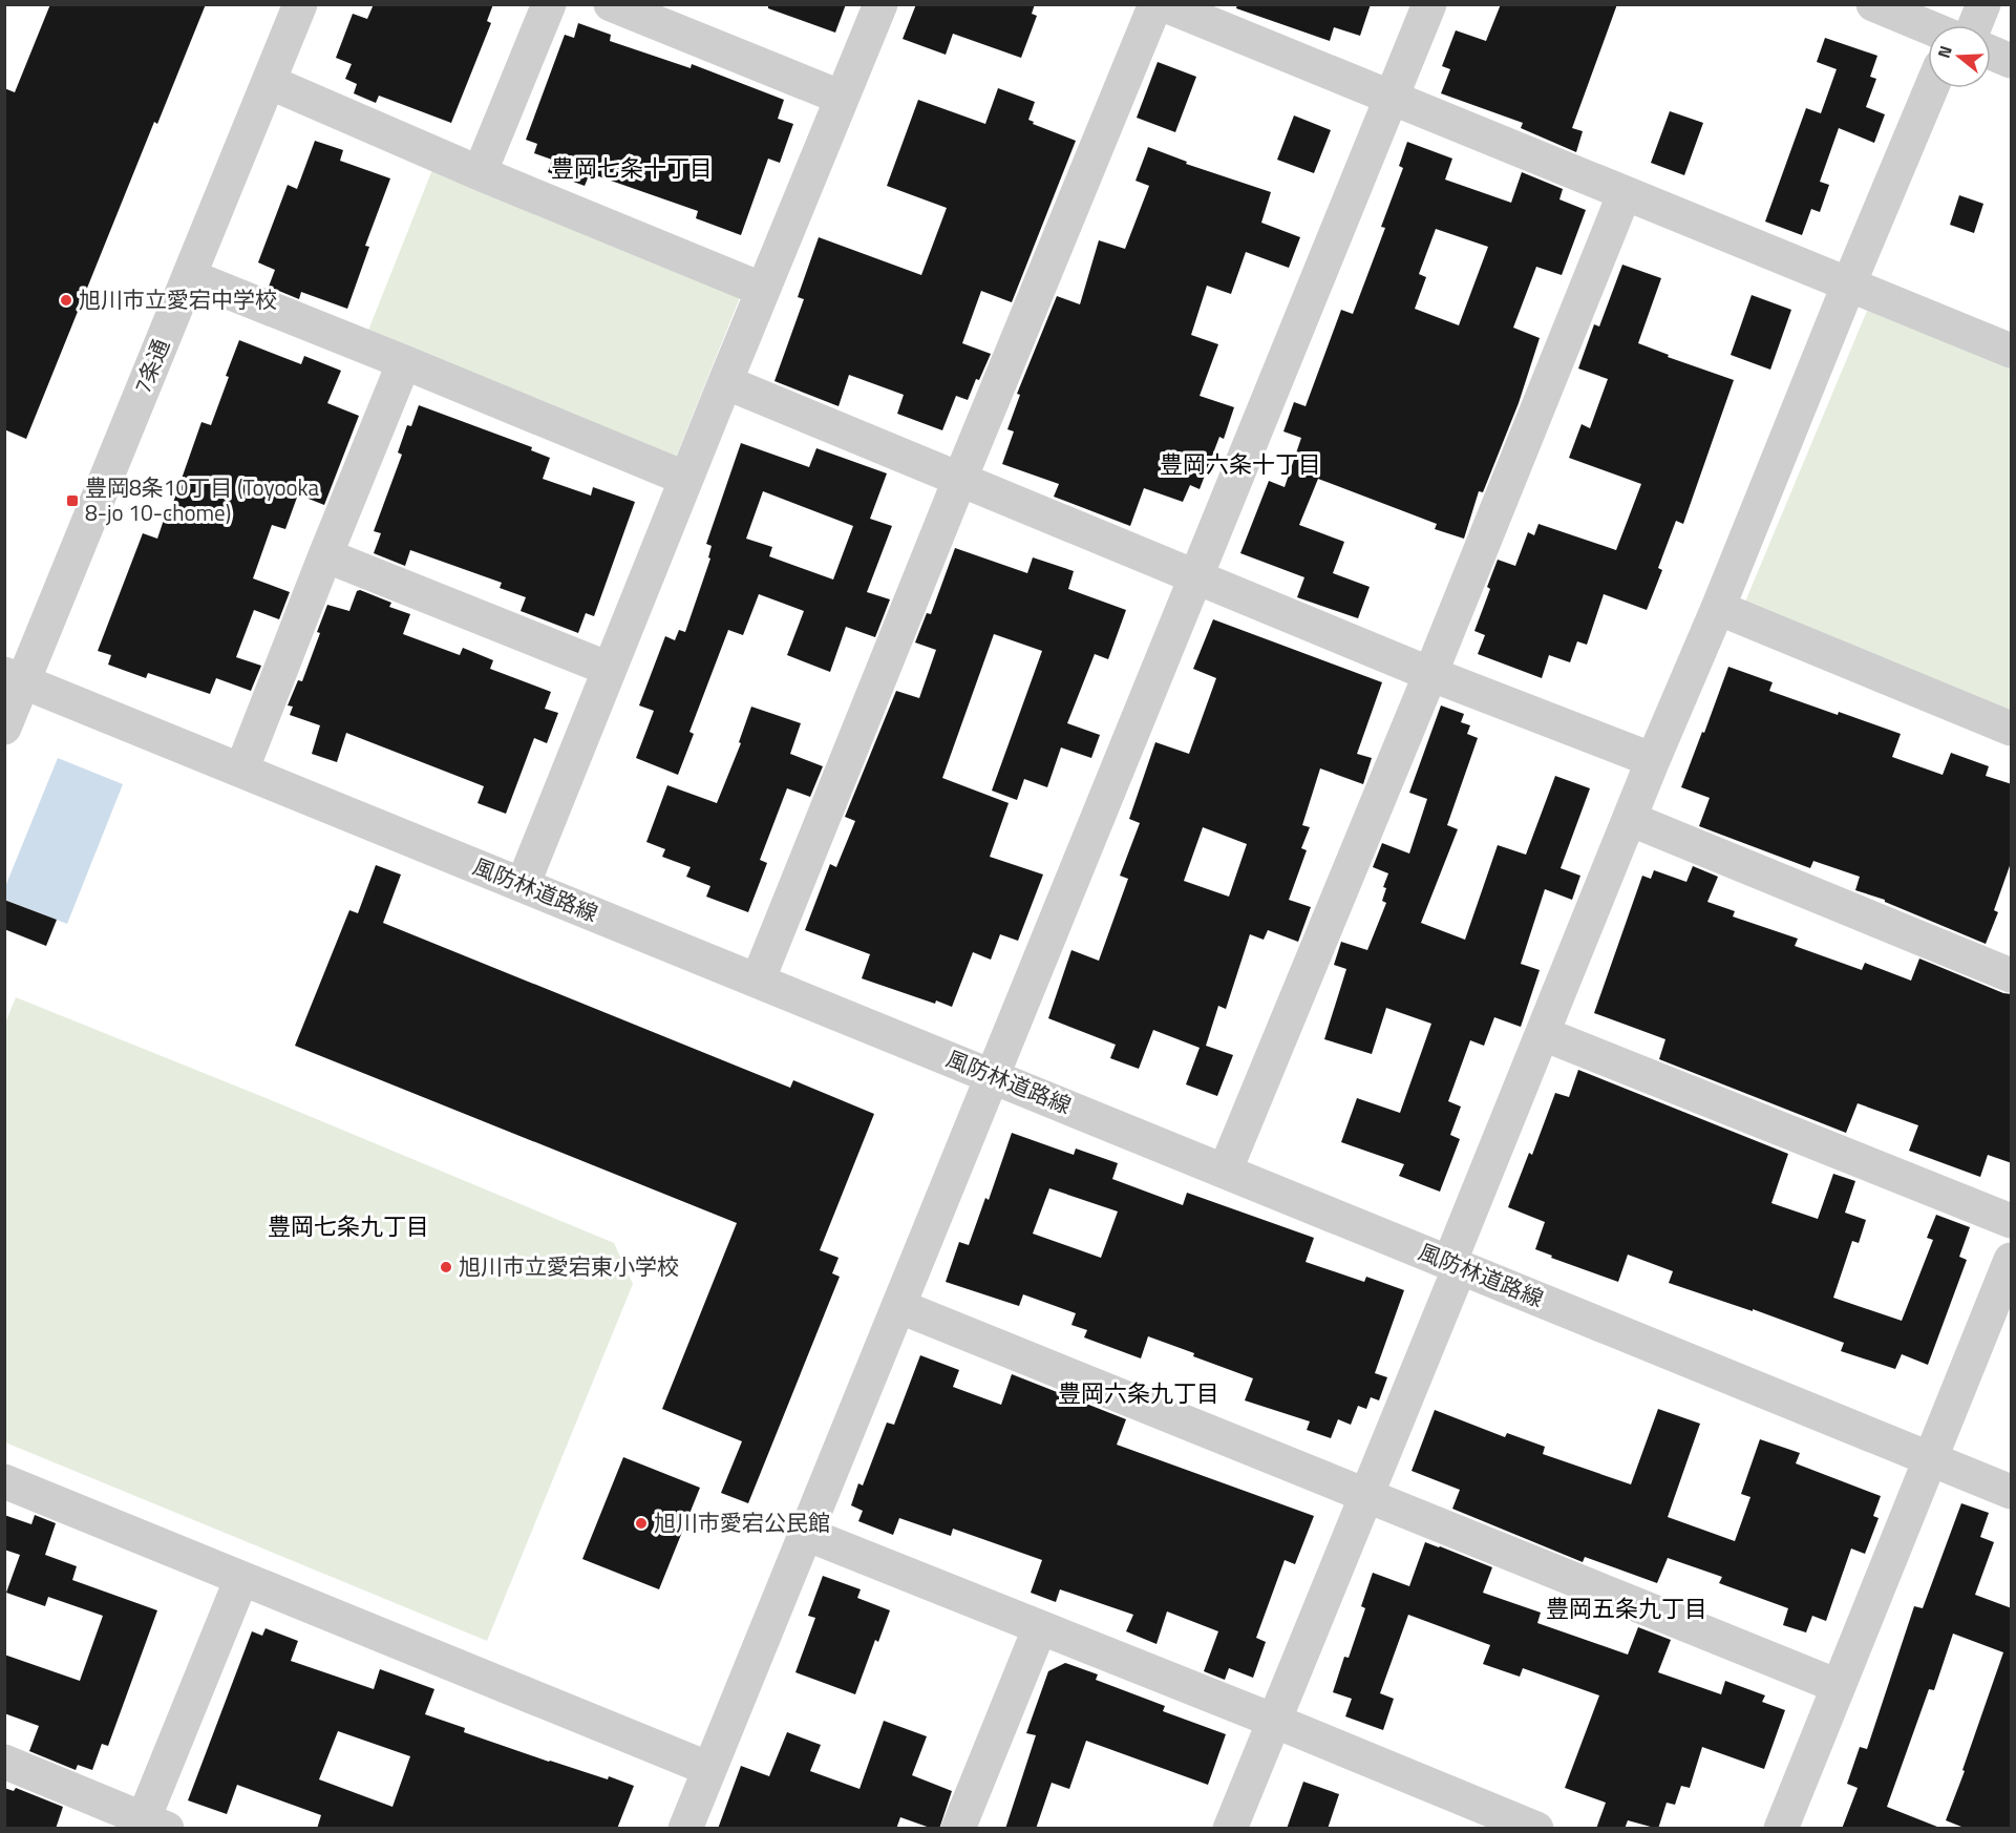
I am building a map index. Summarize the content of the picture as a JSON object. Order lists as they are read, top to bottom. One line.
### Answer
{"streets":{"street":["7条通","風防林道路線"]},"crossings":[["7条通","風防林道路線"]],"districts":["豊岡七条十丁目","豊岡六条十丁目","豊岡七条九丁目","豊岡六条九丁目","豊岡五条九丁目"],"places":{"other":["旭川市立愛宕中学校","旭川市立愛宕東小学校","旭川市愛宕公民館"],"transit":["豊岡8条10丁目 (Toyooka 8-jo 10-chome)"]},"north":"left"}
